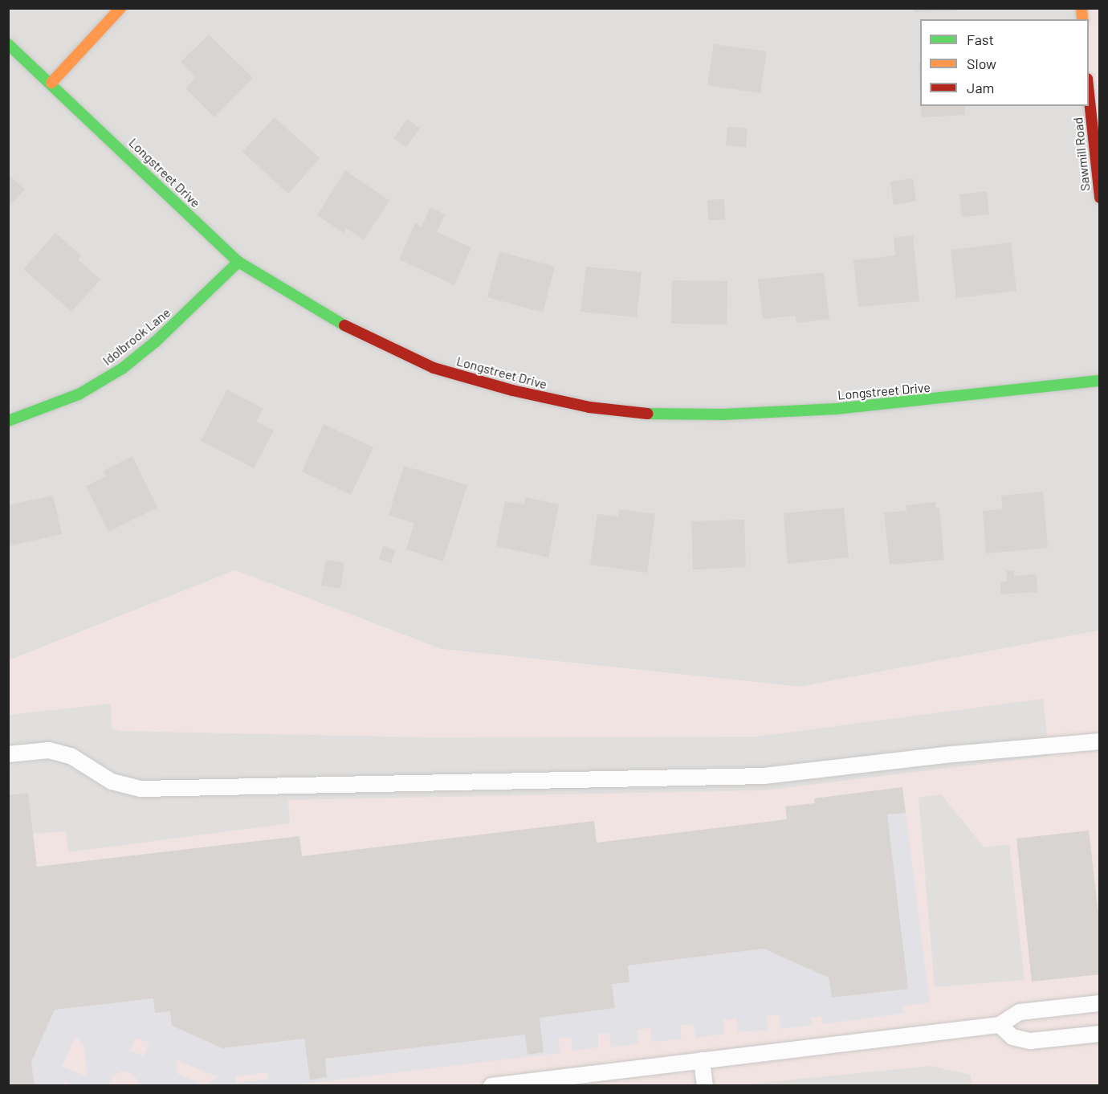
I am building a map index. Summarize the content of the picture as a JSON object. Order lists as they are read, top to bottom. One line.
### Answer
{"streets":{"street":["Sawmill Road","Longstreet Drive","Idolbrook Lane"]},"crossings":[["Longstreet Drive","Idolbrook Lane"]],"legend":["Fast","Slow","Jam"]}
